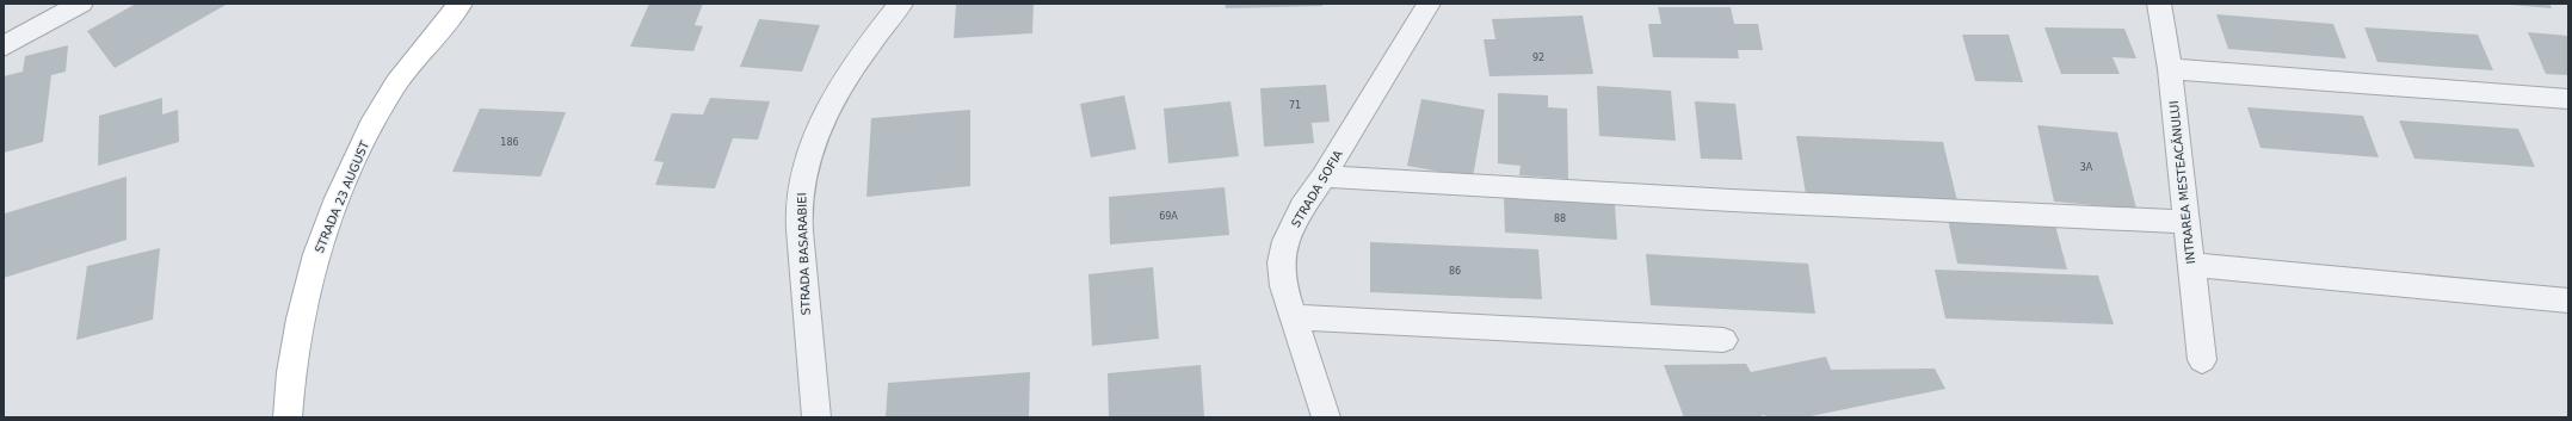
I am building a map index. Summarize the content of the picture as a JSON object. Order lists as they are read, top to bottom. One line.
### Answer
{"streets":{"main road":["STRADA 23 AUGUST"],"street":["INTRAREA MESTEACĂNULUI","STRADA SOFIA","STRADA BASARABIEI"]},"house_numbers":["92","71","186","3A","69A","88","86"]}
